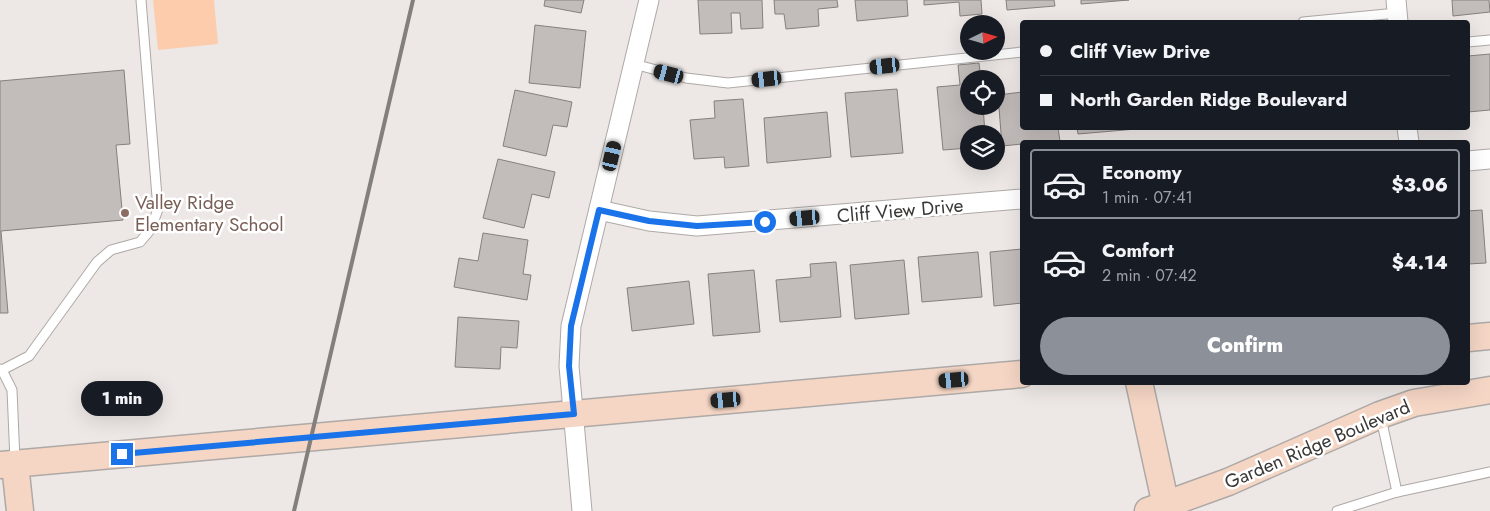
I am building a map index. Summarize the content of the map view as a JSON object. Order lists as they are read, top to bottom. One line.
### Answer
{"streets":{"main road":["Garden Ridge Boulevard"],"street":["Cliff View Drive"]},"places":["Valley Ridge Elementary School"],"north":"right","page":{"banner":["Cliff View Drive","North Garden Ridge Boulevard"],"list":[{"name":"Economy","note":"1 min · 07:41","value":"$3.06"},{"name":"Comfort","note":"2 min · 07:42","value":"$4.14"}],"buttons":"Confirm","bubble":"1 min"}}
